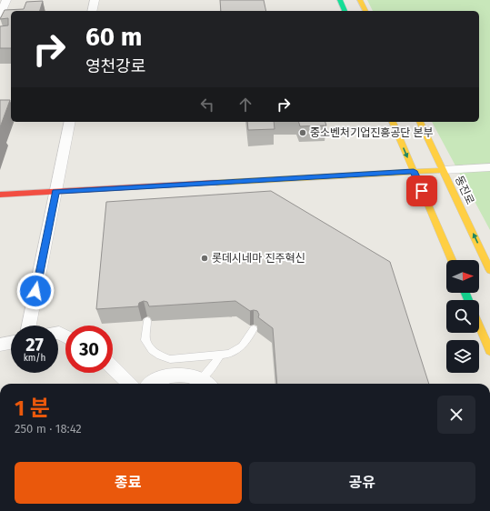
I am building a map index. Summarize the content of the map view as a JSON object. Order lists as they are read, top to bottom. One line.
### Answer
{"streets":{"street":["동진로"]},"places":["중소벤처기업진흥공단 본부","롯데시네마 진주혁신"],"north":"right","page":{"turn":["60 m","영천강로"],"speed":"27 km/h","limit":"30","heading":["1 분","250 m · 18:42"],"buttons":["종료","공유"]}}
